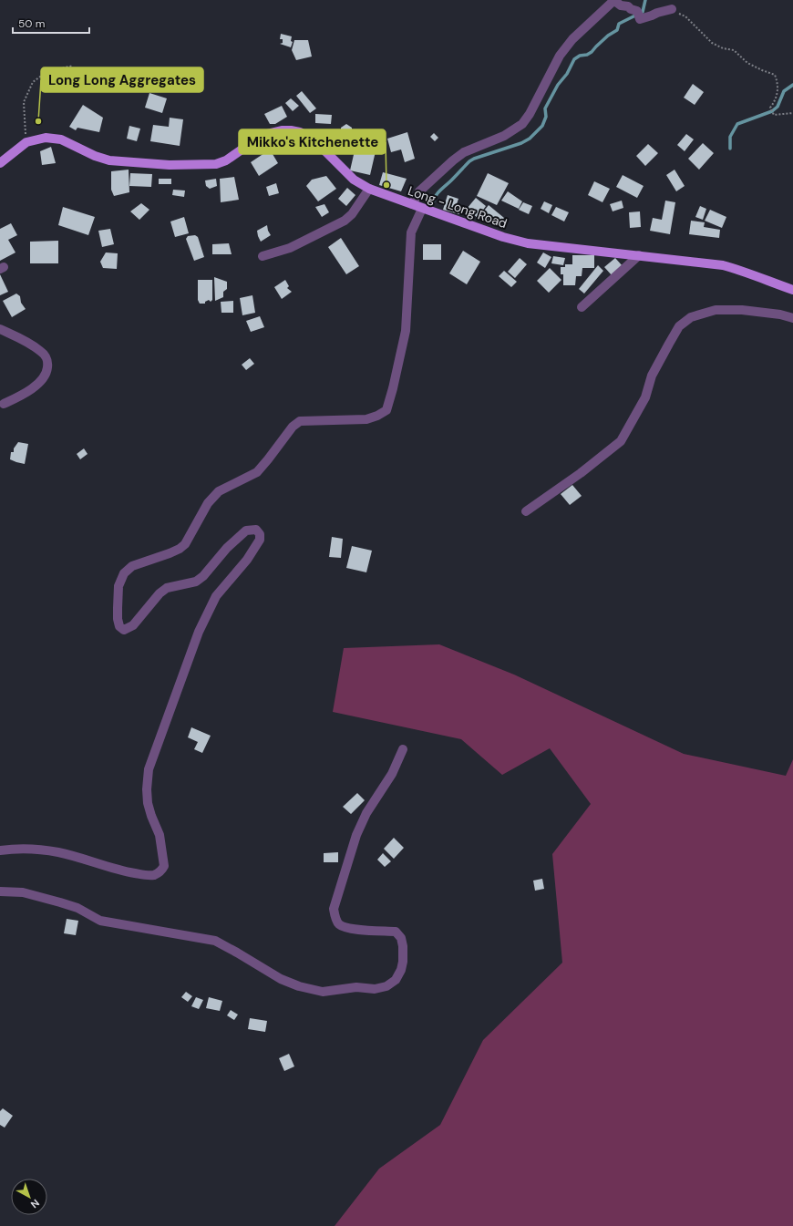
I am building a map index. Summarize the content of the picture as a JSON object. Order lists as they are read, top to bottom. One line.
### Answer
{"streets":{"main road":["Long - Long Road"]},"places":["Long Long Aggregates","Mikko's Kitchenette"],"scale_bar":"50 m","north":"bottom right"}
